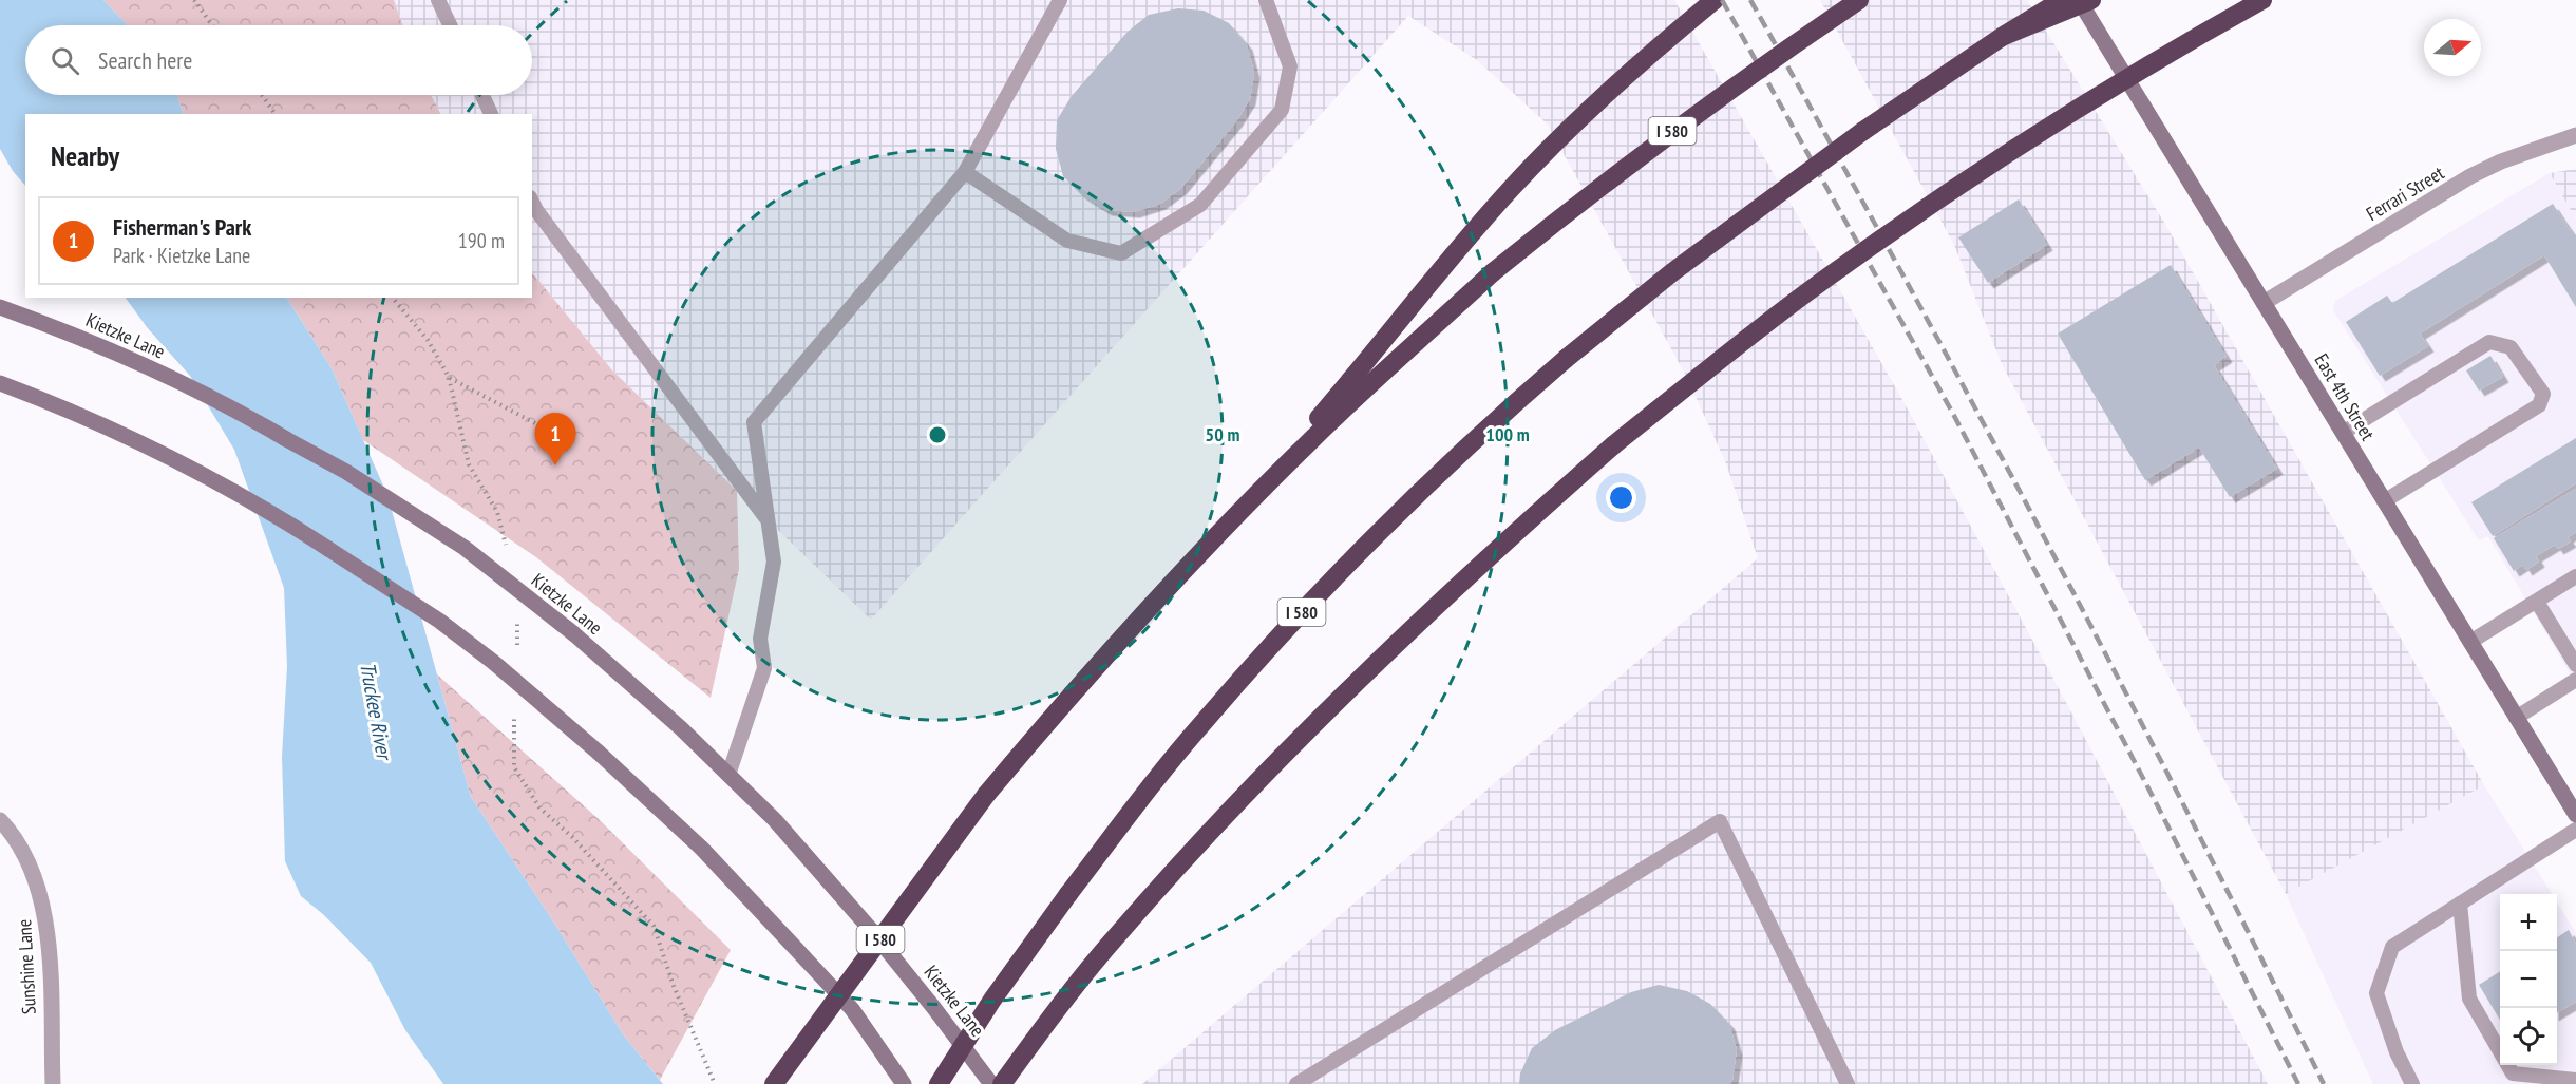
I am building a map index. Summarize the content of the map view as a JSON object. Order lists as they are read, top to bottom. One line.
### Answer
{"streets":{"highway":["I 580"],"main road":["Kietzke Lane","East 4th Street"],"street":["Ferrari Street","Sunshine Lane"]},"crossings":[["Ferrari Street","East 4th Street"]],"water":["Truckee River"],"north":"right","page":{"search":"Search here","heading":"Nearby","list":[{"mark":"1","name":"Fisherman's Park","note":"Park · Kietzke Lane","value":"190 m"}],"pins":"1","map_buttons":["+","−"]},"rings":["50 m","100 m"]}
